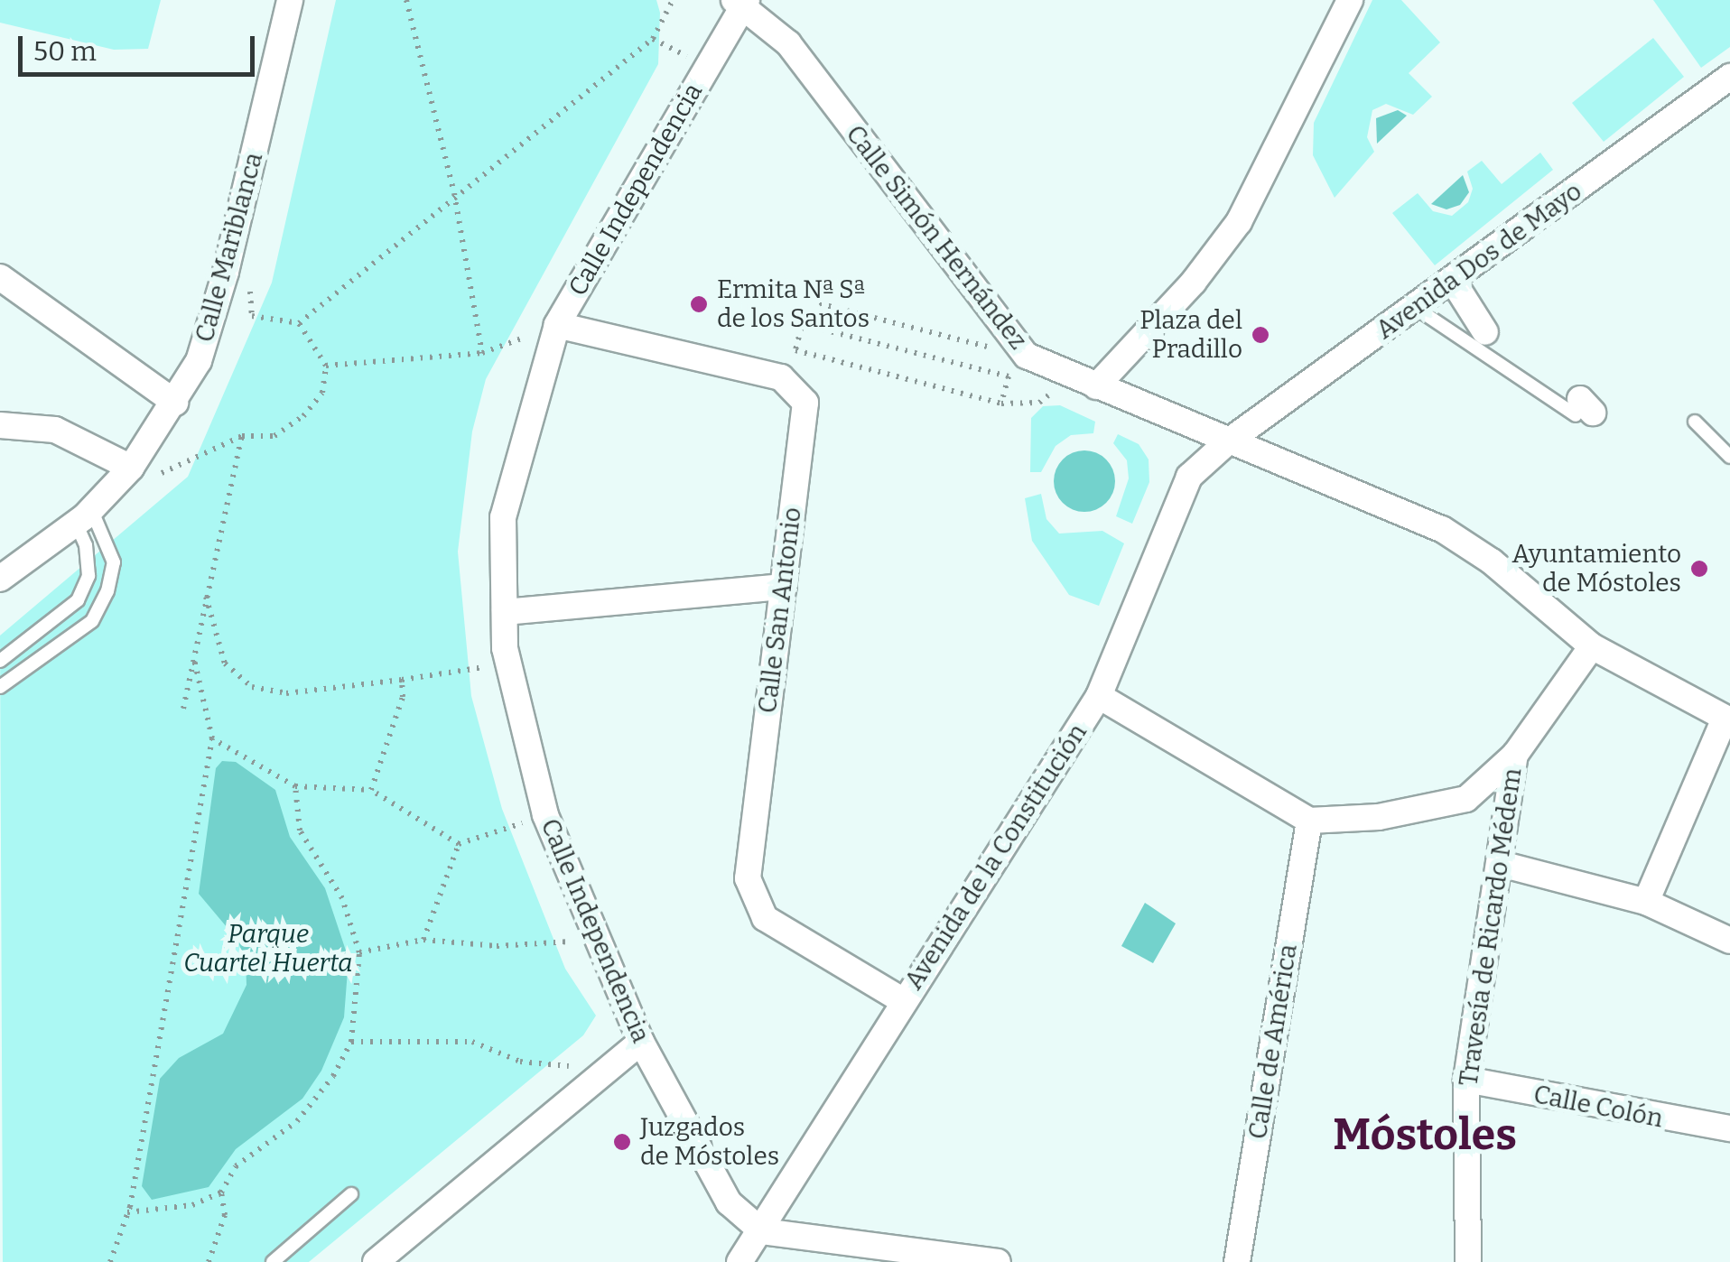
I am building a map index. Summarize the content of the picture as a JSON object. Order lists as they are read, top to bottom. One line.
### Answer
{"streets":{"street":["Calle Independencia","Calle Simón Hernández","Calle Mariblanca","Avenida Dos de Mayo","Calle San Antonio","Avenida de la Constitución","Travesía de Ricardo Médem","Calle de América","Calle Colón"]},"crossings":[["Calle Independencia","Calle Simón Hernández"],["Calle Independencia","Calle San Antonio"],["Calle Independencia","Avenida de la Constitución"],["Calle Simón Hernández","Avenida Dos de Mayo"],["Calle Simón Hernández","Avenida de la Constitución"],["Avenida Dos de Mayo","Avenida de la Constitución"],["Calle San Antonio","Avenida de la Constitución"],["Travesía de Ricardo Médem","Calle Colón"]],"districts":["Móstoles"],"parks":["Parque Cuartel Huerta"],"places":["Ermita Nª Sª de los Santos","Plaza del Pradillo","Ayuntamiento de Móstoles","Juzgados de Móstoles"],"scale_bar":"50 m"}
